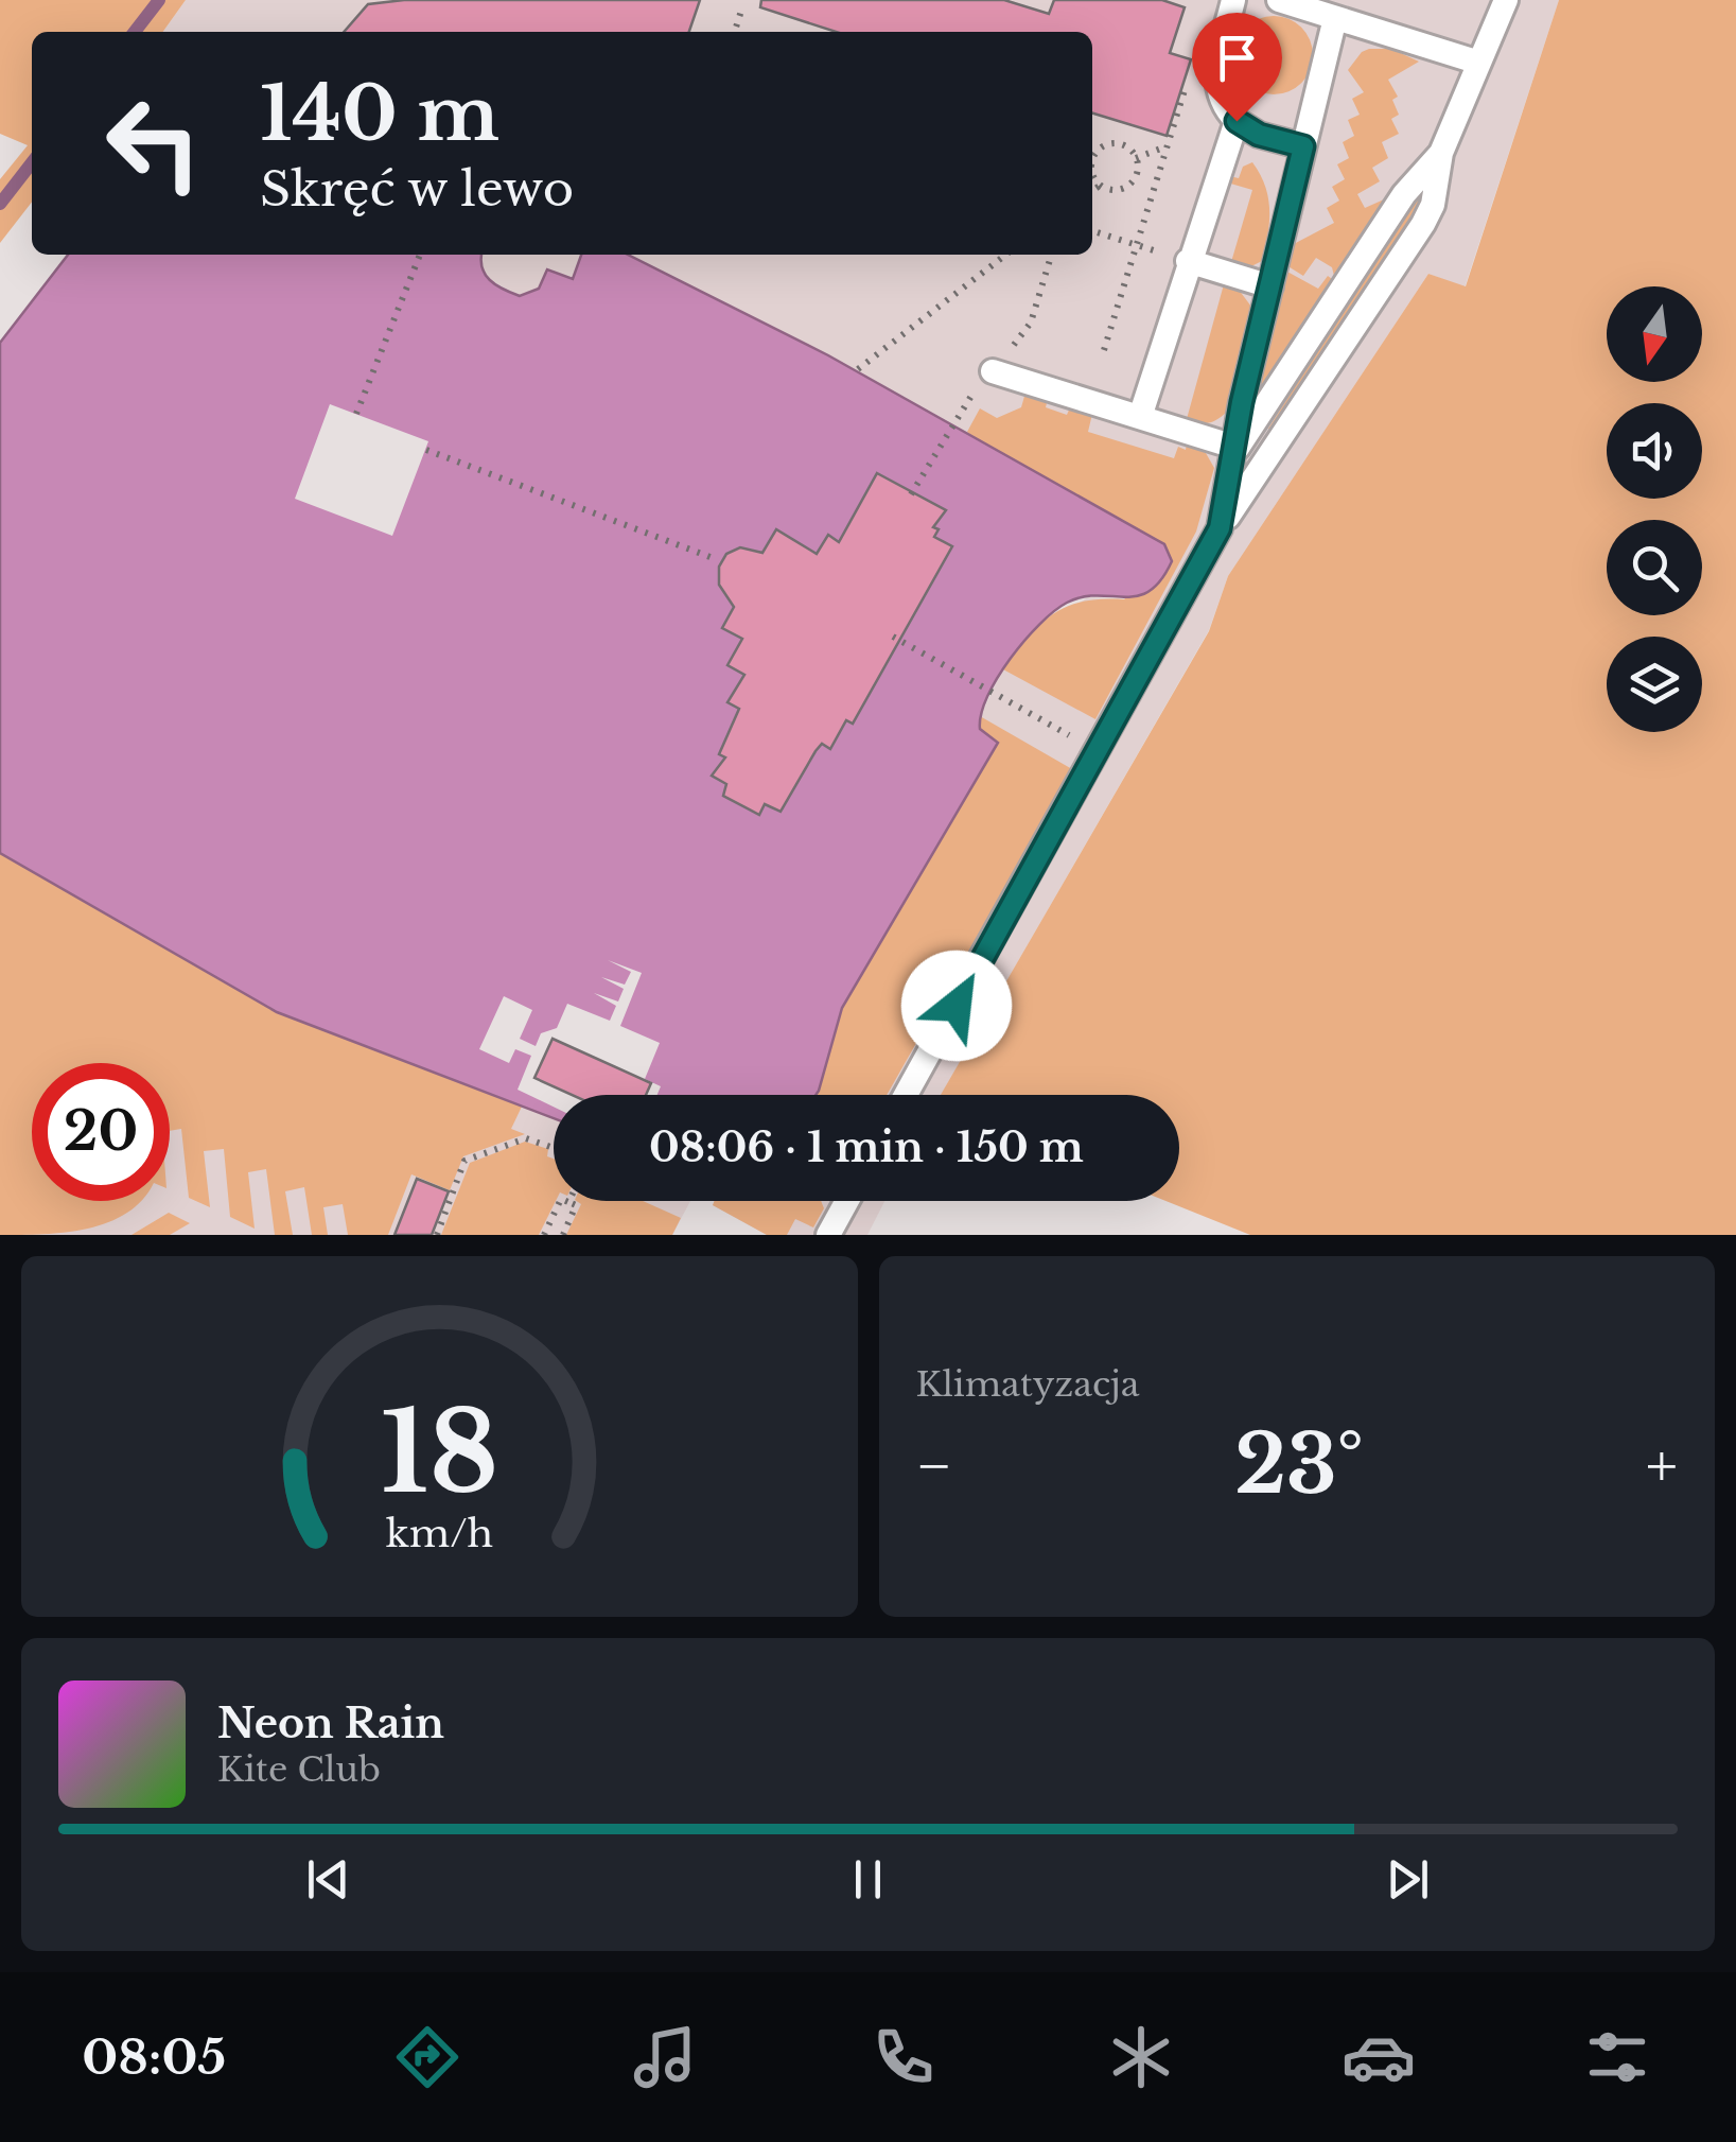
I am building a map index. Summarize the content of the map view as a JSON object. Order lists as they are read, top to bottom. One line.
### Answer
{"north":"bottom","page":{"turn":["140 m","Skręć w lewo"],"limit":"20","trip":"08:06 · 1 min · 150 m","tile":"Klimatyzacja","heat":["−","23°","+"],"song":["Neon Rain","Kite Club"],"tabs":"08:05","gauge":["18","km/h"]}}
